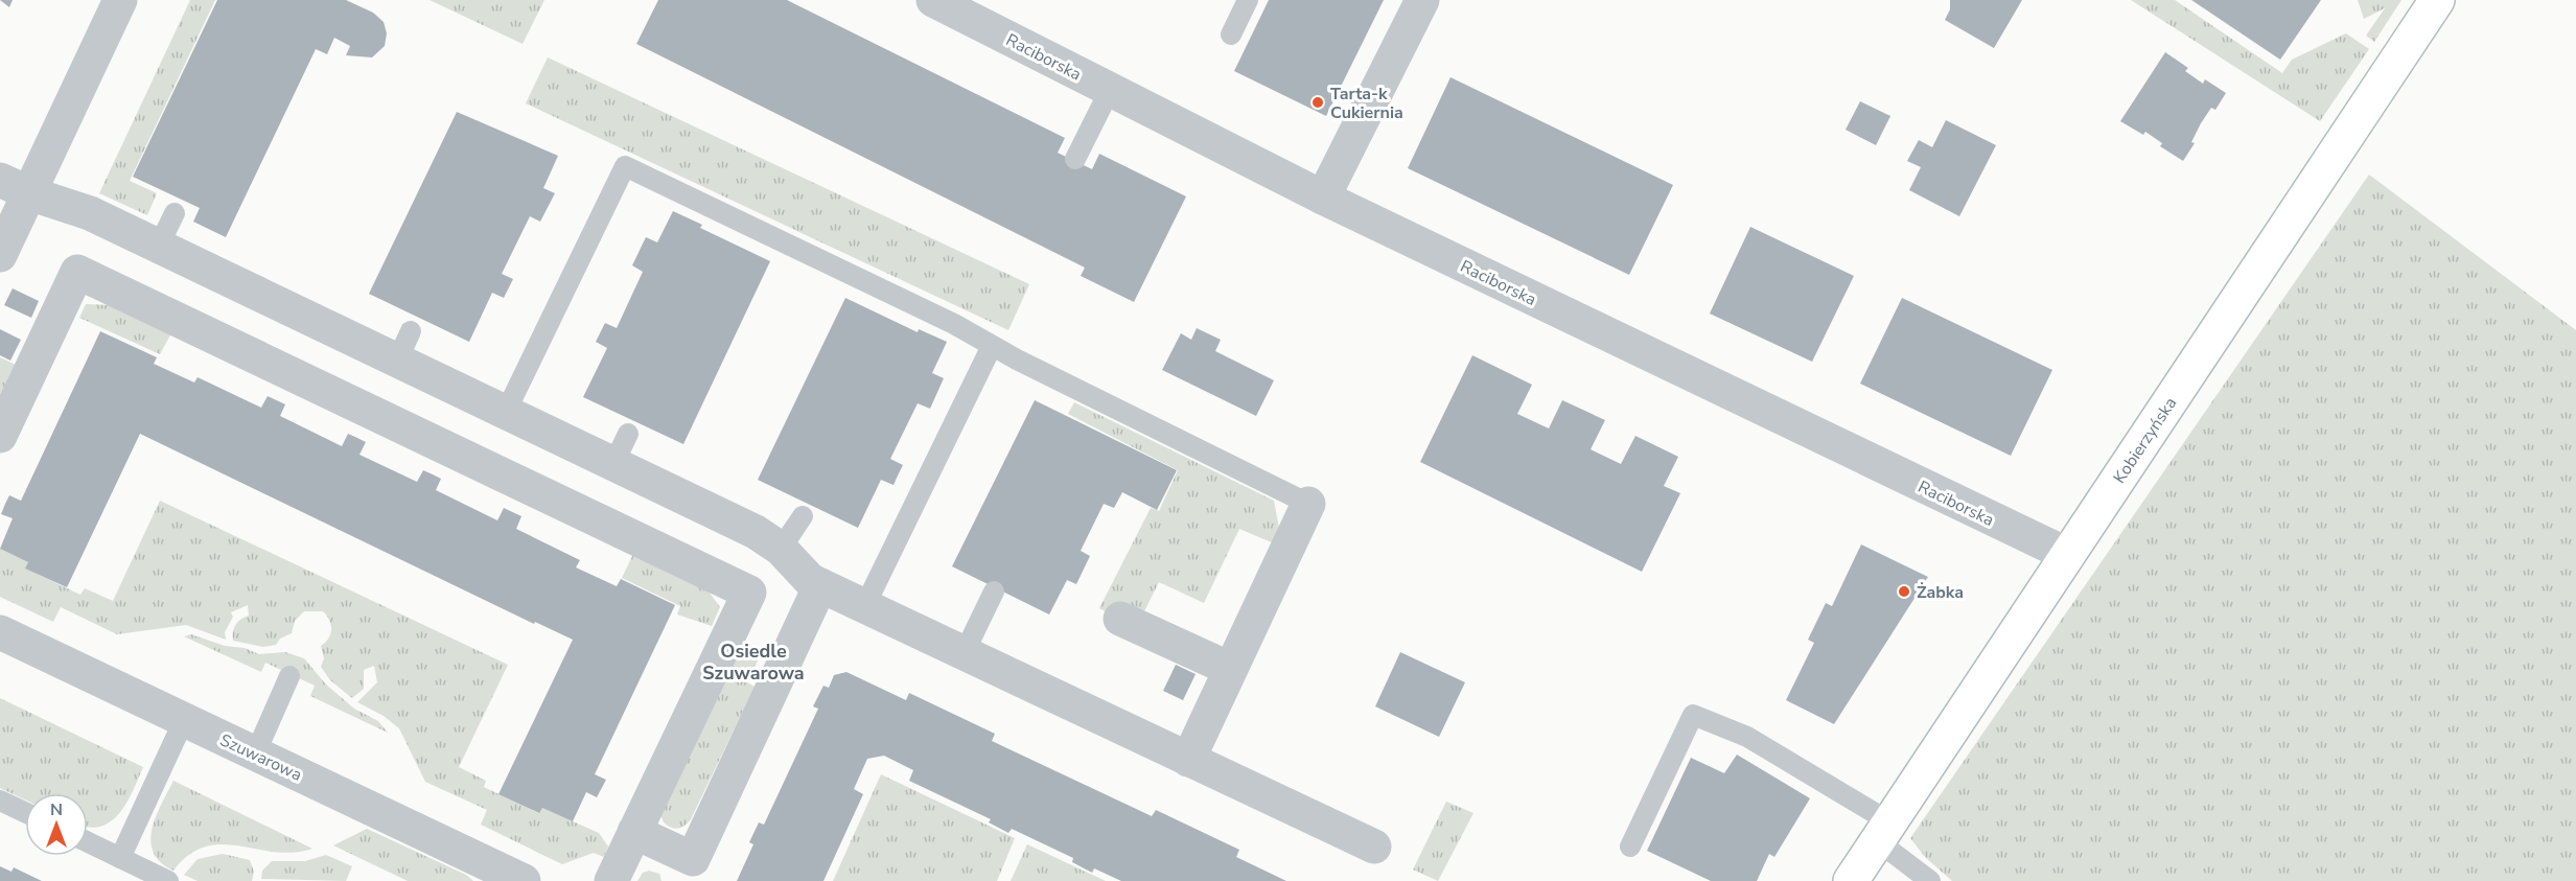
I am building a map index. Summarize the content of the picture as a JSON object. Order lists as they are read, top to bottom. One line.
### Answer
{"streets":{"street":["Raciborska","Kobierzyńska","Szuwarowa"]},"crossings":[["Raciborska","Kobierzyńska"]],"districts":["Osiedle Szuwarowa"],"places":["Tarta-k Cukiernia","Żabka"],"north":"top"}
